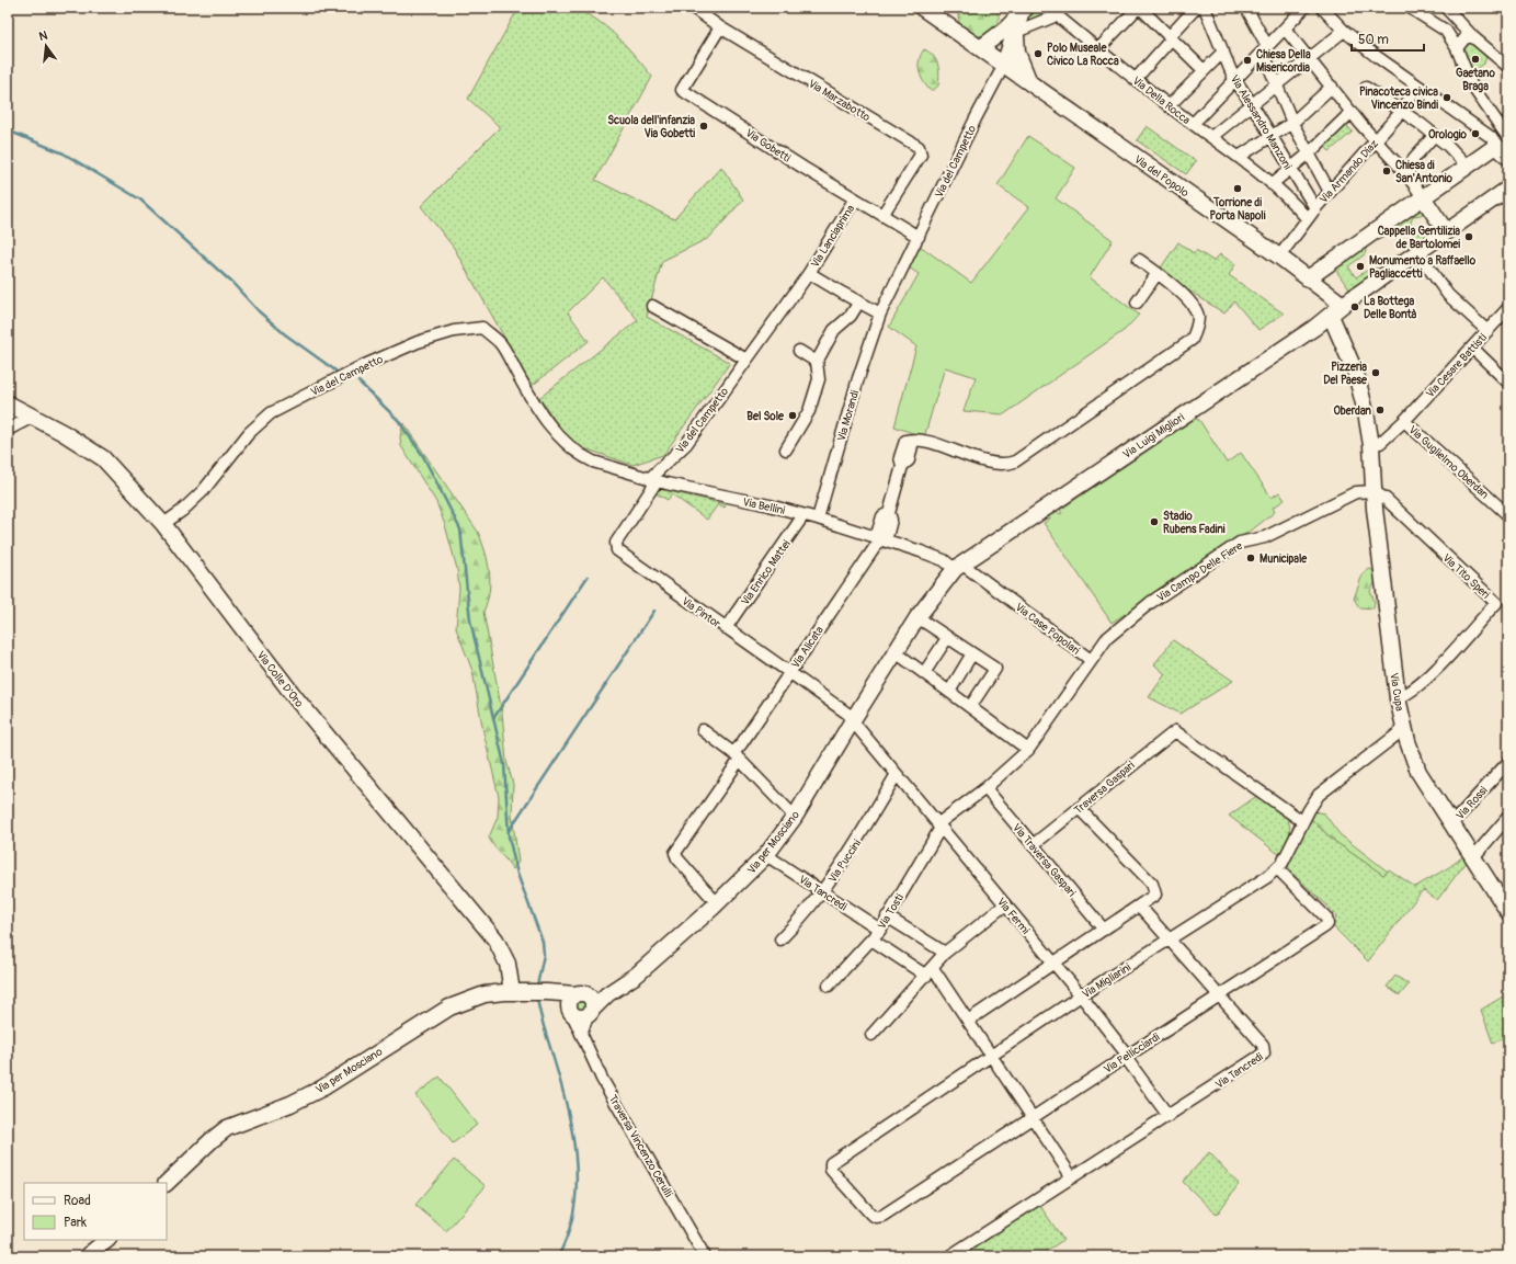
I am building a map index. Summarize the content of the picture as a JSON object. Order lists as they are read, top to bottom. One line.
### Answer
{"streets":{"main road":["Via del Popolo","Via Luigi Migliori","Via Colle D'Oro","Via Cupa","Via per Mosciano"],"street":["Via Marzabotto","Via Della Rocca","Via Alessandro Manzoni","Via Gobetti","Via del Campetto","Via Armando Diaz","Via Lanciaprima","Via Cesare Battisti","Via Morandi","Via Guglielmo Oberdan","Via Bellini","Via Campo Delle Fiere","Via Enrico Mattei","Via Tito Speri","Via Pintor","Via Case Popolari","Via Alicata","Traversa Gaspari","Via Rossi","Via Traversa Gaspari","Via Puccini","Via Tancredi","Via Tosti","Via Fermi","Via Migliarini","Via Pellicciardi","Traversa Vincenzo Cerulli"]},"crossings":[["Via Marzabotto","Via Gobetti"],["Via Della Rocca","Via Armando Diaz"],["Via Alessandro Manzoni","Via Armando Diaz"],["Via Gobetti","Via del Campetto"],["Via Gobetti","Via Lanciaprima"],["Via del Campetto","Via del Popolo"],["Via del Campetto","Via Lanciaprima"],["Via del Campetto","Via Morandi"],["Via del Campetto","Via Bellini"],["Via del Campetto","Via Pintor"],["Via del Campetto","Via Colle D'Oro"],["Via Armando Diaz","Via del Popolo"],["Via del Popolo","Via Luigi Migliori"],["Via Cesare Battisti","Via Guglielmo Oberdan"],["Via Morandi","Via Bellini"],["Via Luigi Migliori","Via Bellini"],["Via Luigi Migliori","Via Case Popolari"],["Via Luigi Migliori","Via per Mosciano"],["Via Guglielmo Oberdan","Via Cupa"],["Via Bellini","Via Enrico Mattei"],["Via Bellini","Via Pintor"],["Via Bellini","Via Case Popolari"],["Via Bellini","Via Alicata"],["Via Bellini","Via per Mosciano"],["Via Campo Delle Fiere","Via Tito Speri"],["Via Campo Delle Fiere","Via Case Popolari"],["Via Campo Delle Fiere","Via Cupa"],["Via Enrico Mattei","Via Pintor"],["Via Tito Speri","Via Cupa"],["Via Pintor","Via Alicata"],["Via Pintor","Via per Mosciano"],["Via Pintor","Via Fermi"],["Via Case Popolari","Via per Mosciano"],["Via Alicata","Via per Mosciano"],["Via Colle D'Oro","Via per Mosciano"],["Via Cupa","Via Rossi"],["Via Cupa","Via Migliarini"],["Traversa Gaspari","Via Traversa Gaspari"],["Traversa Gaspari","Via Migliarini"],["Via per Mosciano","Via Tancredi"],["Via per Mosciano","Via Fermi"],["Via per Mosciano","Traversa Vincenzo Cerulli"],["Via Puccini","Via Tancredi"],["Via Puccini","Via Fermi"],["Via Tancredi","Via Tosti"],["Via Tancredi","Via Fermi"],["Via Tancredi","Via Migliarini"],["Via Tancredi","Via Pellicciardi"],["Via Tosti","Via Fermi"],["Via Fermi","Via Migliarini"],["Via Fermi","Via Pellicciardi"],["Via Migliarini","Via Pellicciardi"]],"places":["Polo Museale Civico La Rocca","Gaetano Braga","Chiesa Della Misericordia","Pinacoteca civica Vincenzo Bindi","Scuola dell'infanzia Via Gobetti","Orologio","Chiesa di San'Antonio","Torrione di Porta Napoli","Cappella Gentilizia de Bartolomei","Monumento a Raffaello Pagliaccetti","La Bottega Delle Bontà","Pizzeria Del Paese","Oberdan","Bel Sole","Stadio Rubens Fadini","Municipale"],"legend":["Road","Park"],"scale_bar":"50 m","north":"top"}
